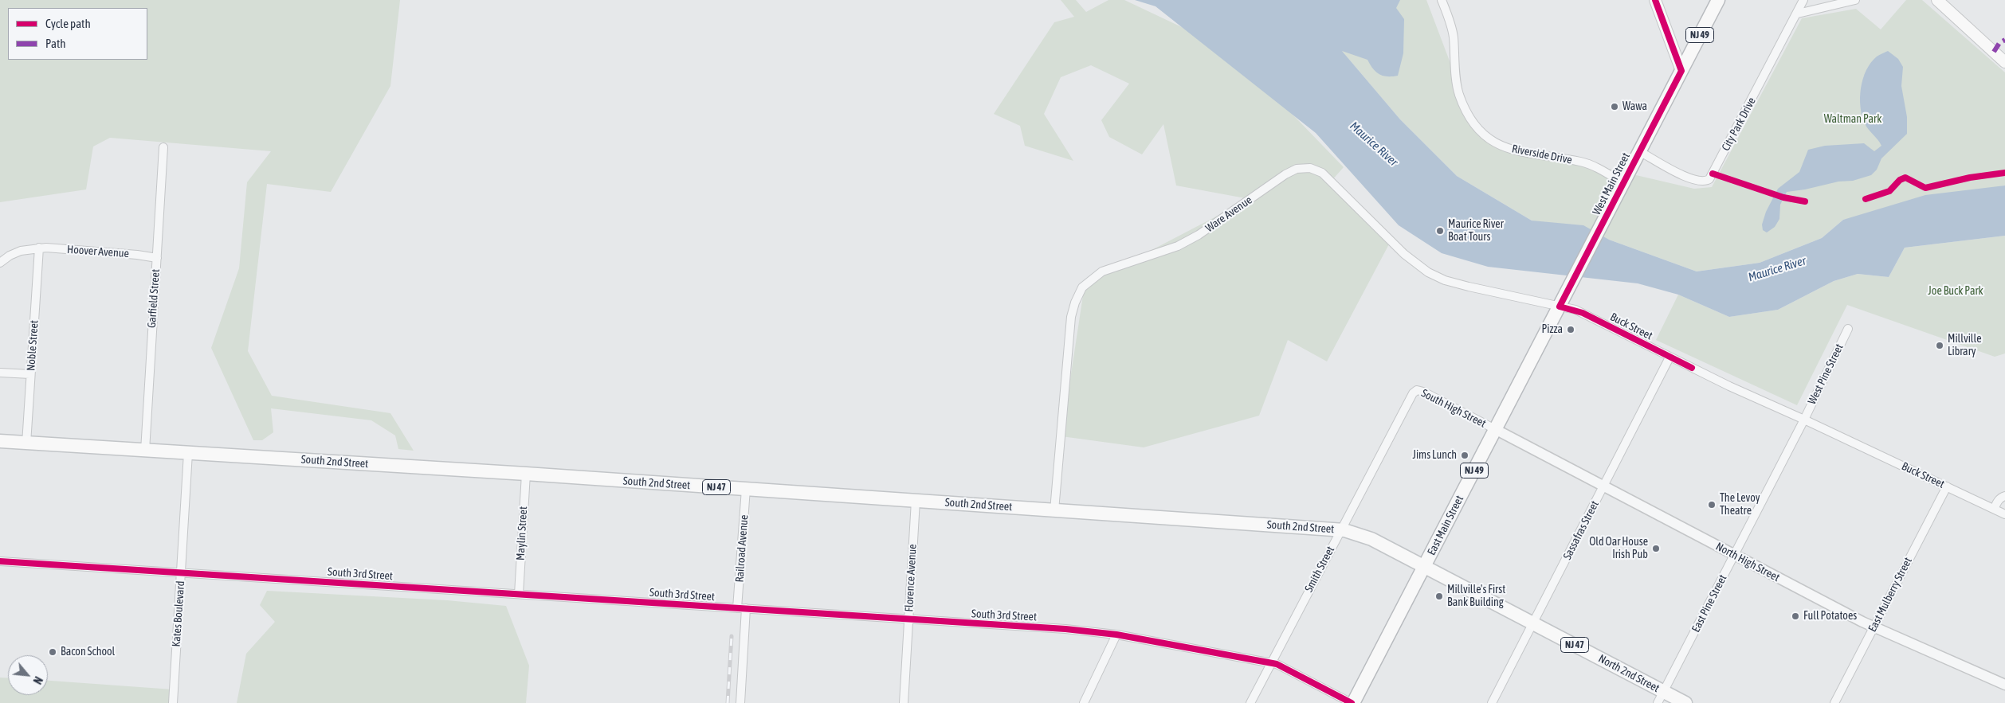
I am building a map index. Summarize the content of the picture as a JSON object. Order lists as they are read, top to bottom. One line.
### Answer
{"streets":{"main road":["NJ 49","West Main Street","South 2nd Street","NJ 47","East Main Street","North 2nd Street"],"street":["City Park Drive","Riverside Drive","Ware Avenue","Hoover Avenue","Garfield Street","Buck Street","Noble Street","West Pine Street","South High Street","Sassafras Street","Maylin Street","Railroad Avenue","North High Street","Smith Street","South 3rd Street","Florence Avenue","East Mulberry Street","East Pine Street","Kates Boulevard"]},"crossings":[["City Park Drive","West Main Street"],["Riverside Drive","West Main Street"],["West Main Street","Ware Avenue"],["West Main Street","Buck Street"],["West Main Street","East Main Street"],["Ware Avenue","Buck Street"],["Ware Avenue","South 2nd Street"],["Ware Avenue","East Main Street"],["Hoover Avenue","Garfield Street"],["Hoover Avenue","Noble Street"],["Garfield Street","South 2nd Street"],["Buck Street","West Pine Street"],["Buck Street","East Main Street"],["Buck Street","Sassafras Street"],["Buck Street","East Mulberry Street"],["Buck Street","East Pine Street"],["Noble Street","South 2nd Street"],["West Pine Street","East Pine Street"],["South High Street","East Main Street"],["South High Street","North High Street"],["South High Street","Smith Street"],["South 2nd Street","East Main Street"],["South 2nd Street","Maylin Street"],["South 2nd Street","Railroad Avenue"],["South 2nd Street","Smith Street"],["South 2nd Street","Florence Avenue"],["South 2nd Street","Kates Boulevard"],["South 2nd Street","North 2nd Street"],["East Main Street","North High Street"],["East Main Street","South 3rd Street"],["East Main Street","North 2nd Street"],["Sassafras Street","North High Street"],["Sassafras Street","North 2nd Street"],["Maylin Street","South 3rd Street"],["Railroad Avenue","South 3rd Street"],["North High Street","East Mulberry Street"],["North High Street","East Pine Street"],["Smith Street","South 3rd Street"],["South 3rd Street","Florence Avenue"],["South 3rd Street","Kates Boulevard"],["East Pine Street","North 2nd Street"]],"water":["Maurice River"],"parks":["Waltman Park","Joe Buck Park"],"places":["Wawa","Maurice River Boat Tours","Pizza","Millville Library","Jims Lunch","The Levoy Theatre","Old Oar House Irish Pub","Millville's First Bank Building","Full Potatoes","Bacon School"],"legend":["Cycle path","Path"],"north":"bottom right"}
